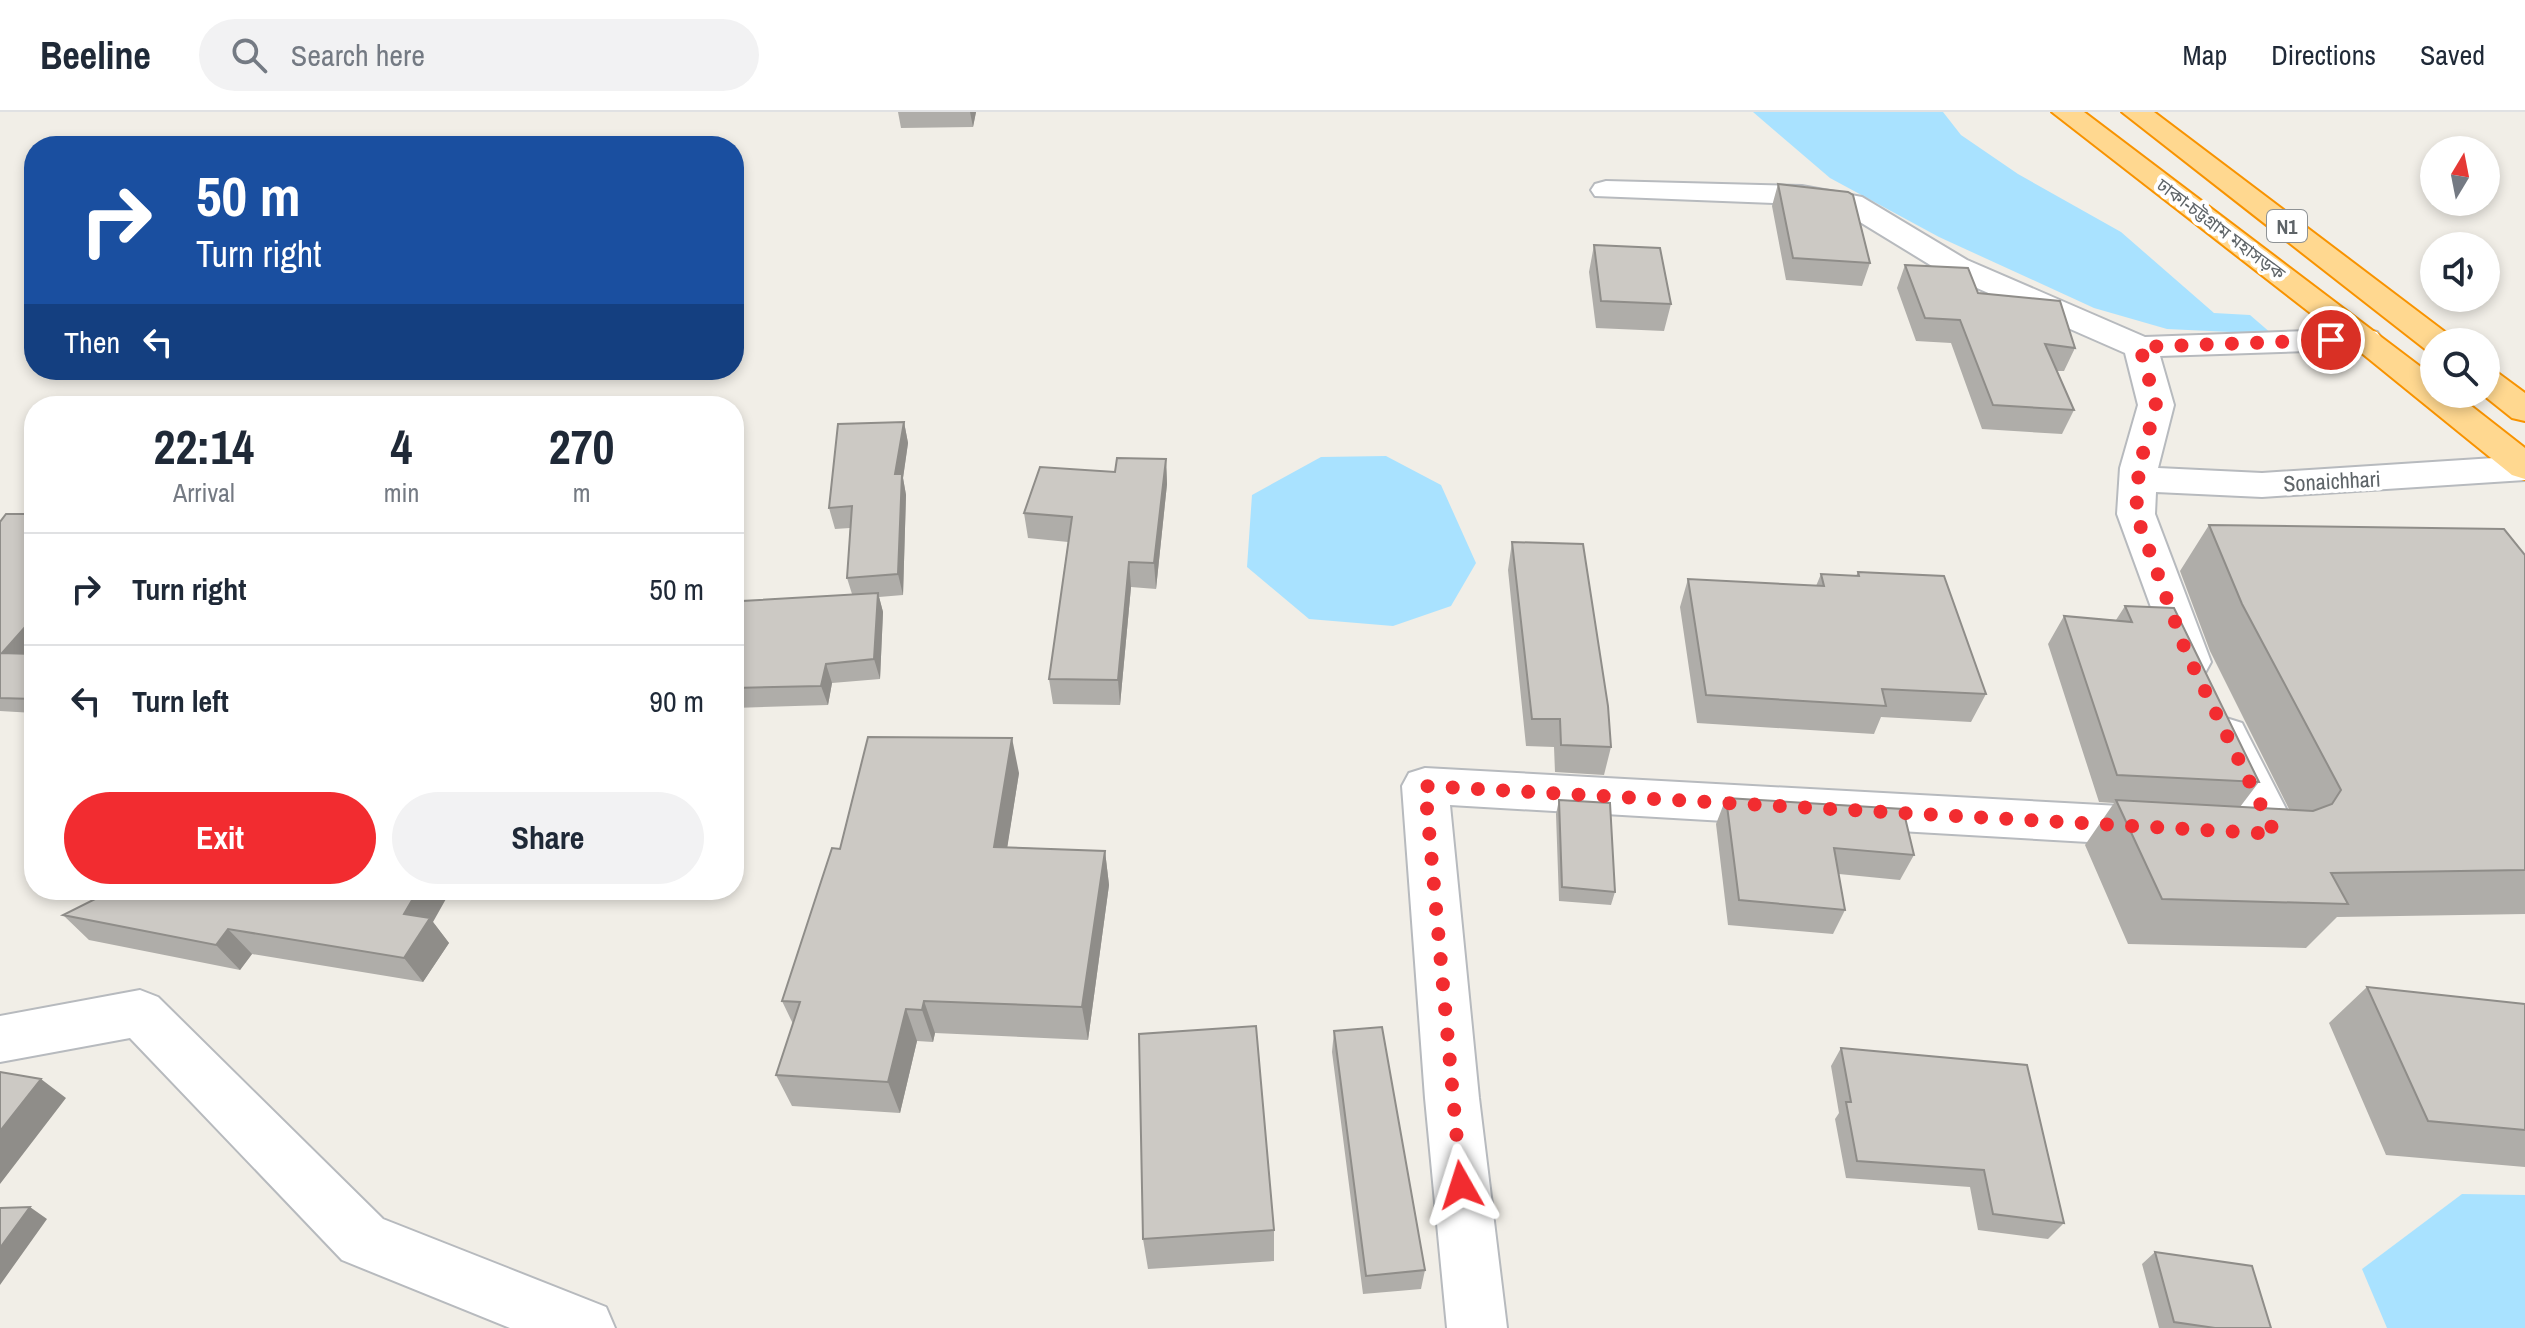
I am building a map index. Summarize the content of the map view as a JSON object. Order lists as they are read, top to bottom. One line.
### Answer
{"streets":{"highway":["N1","ঢাকা-চট্টগ্রাম মহাসড়ক"],"street":["Sonaichhari"]},"crossings":[["ঢাকা-চট্টগ্রাম মহাসড়ক","Sonaichhari"]],"north":"top","page":{"header":"Beeline","search":"Search here","nav":["Map","Directions","Saved"],"turn":["50 m","Turn right"],"then":"Then","eta":["22:14","Arrival","4","min","270","m"],"list":[{"name":"Turn right","value":"50 m"},{"name":"Turn left","value":"90 m"}],"buttons":["Exit","Share"]}}
